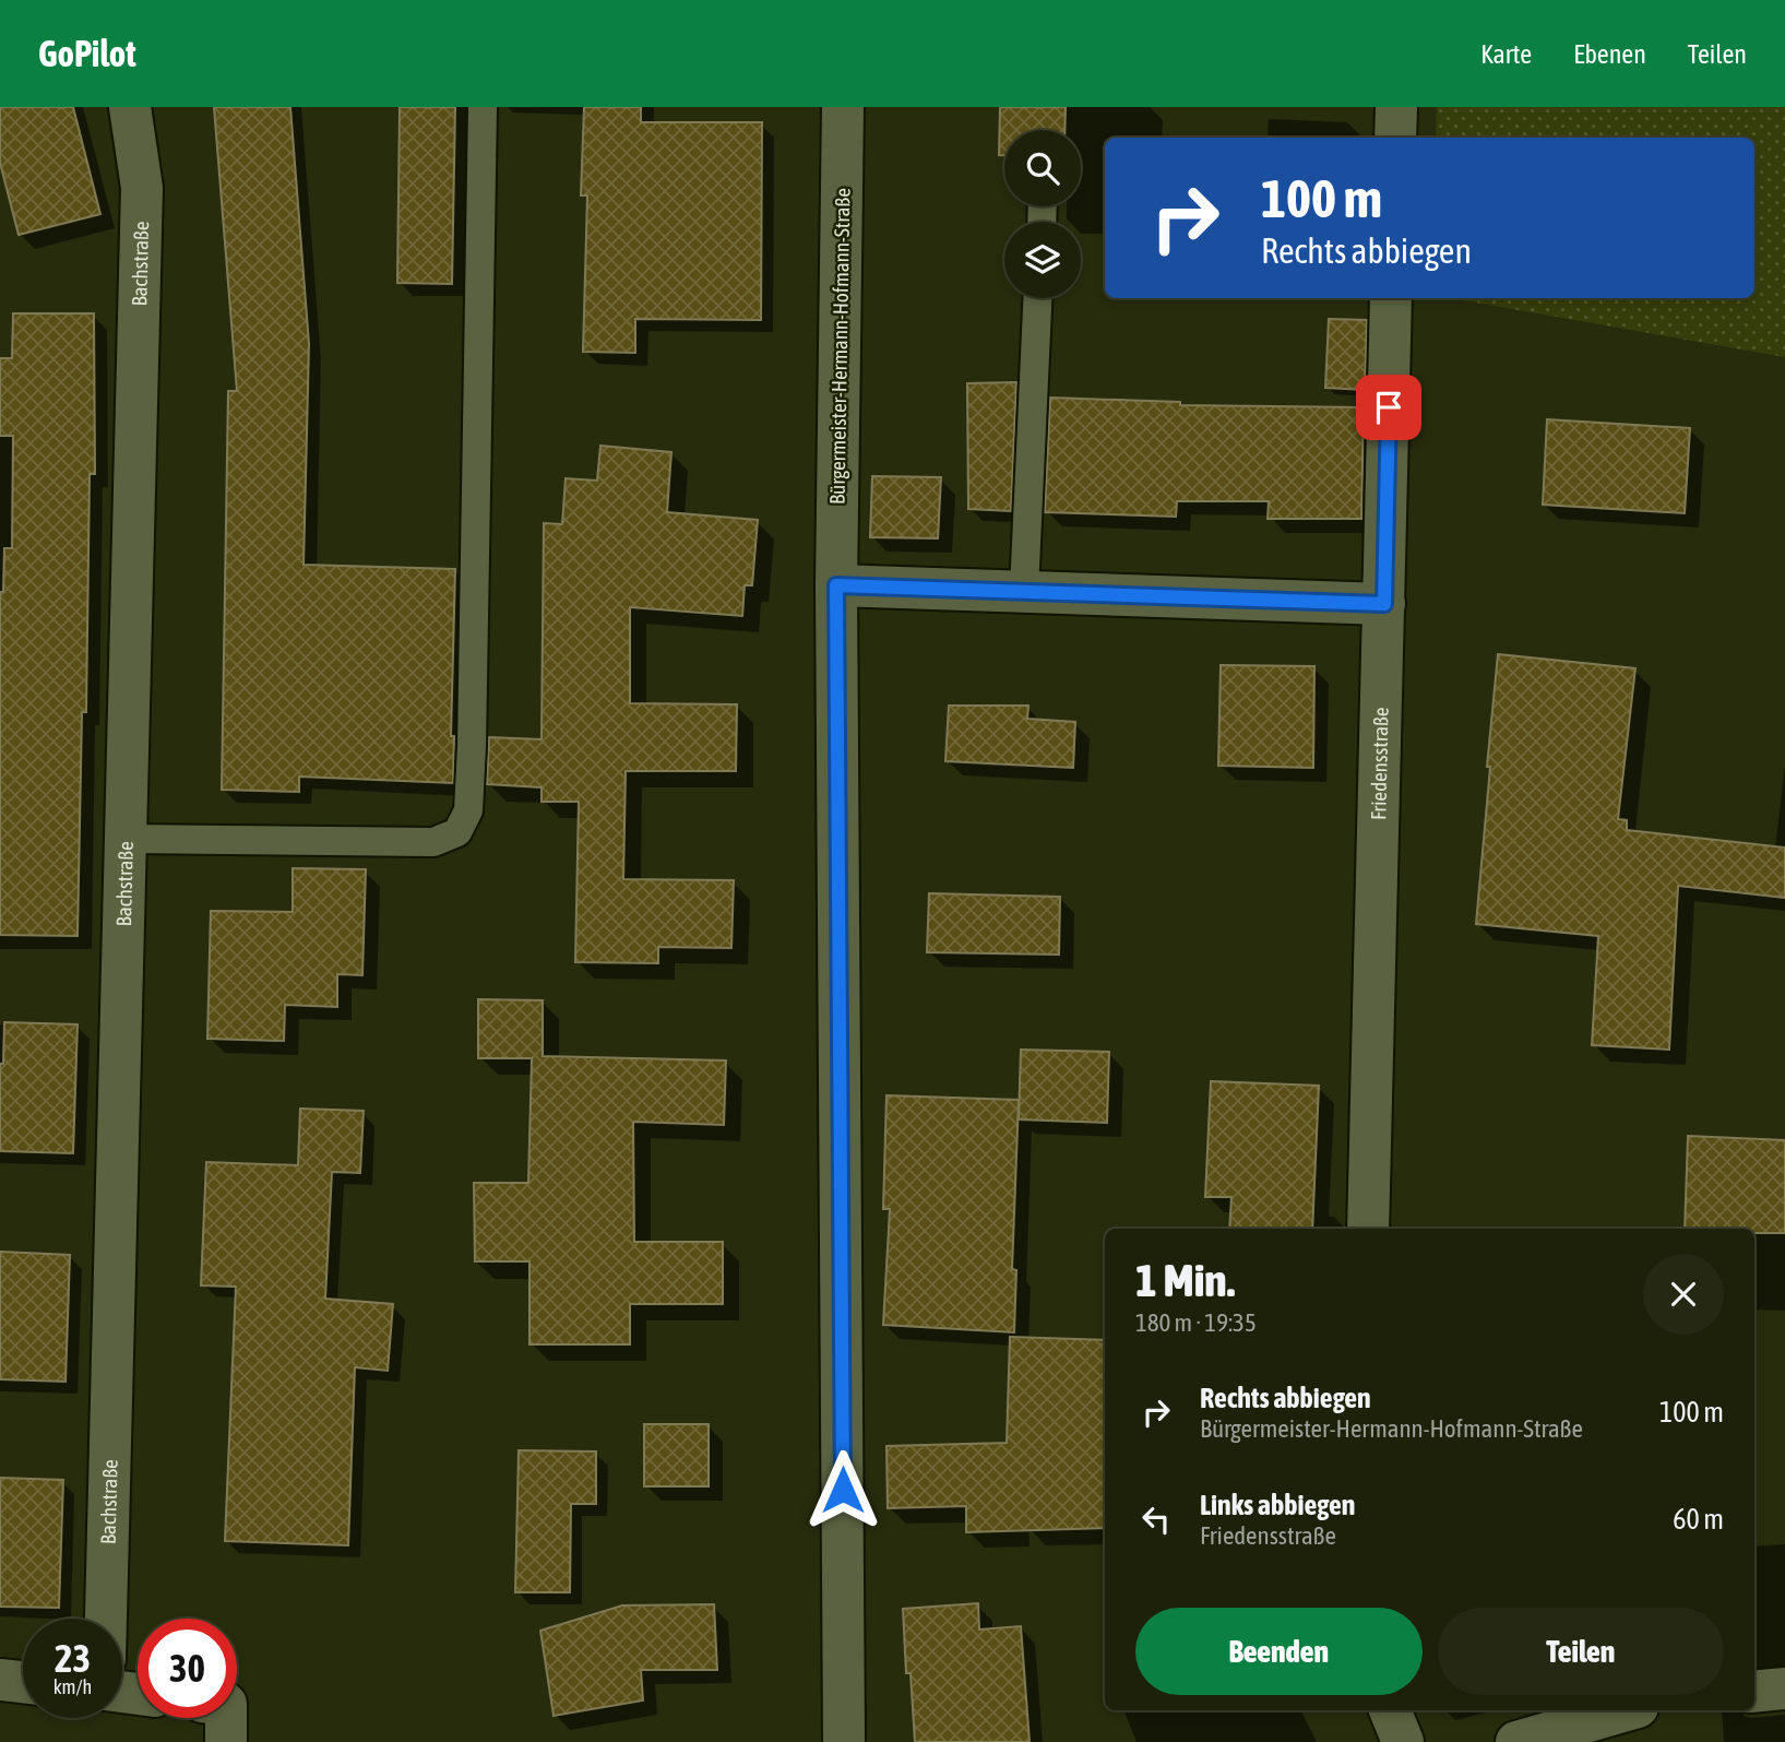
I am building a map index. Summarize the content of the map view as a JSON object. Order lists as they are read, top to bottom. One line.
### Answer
{"streets":{"street":["Bachstraße","Bürgermeister-Hermann-Hofmann-Straße","Friedensstraße"]},"page":{"header":"GoPilot","nav":["Karte","Ebenen","Teilen"],"turn":["100 m","Rechts abbiegen"],"heading":["1 Min.","180 m · 19:35"],"list":[{"name":"Rechts abbiegen","note":"Bürgermeister-Hermann-Hofmann-Straße","value":"100 m"},{"name":"Links abbiegen","note":"Friedensstraße","value":"60 m"}],"buttons":["Beenden","Teilen"],"speed":"23 km/h","limit":"30"}}
